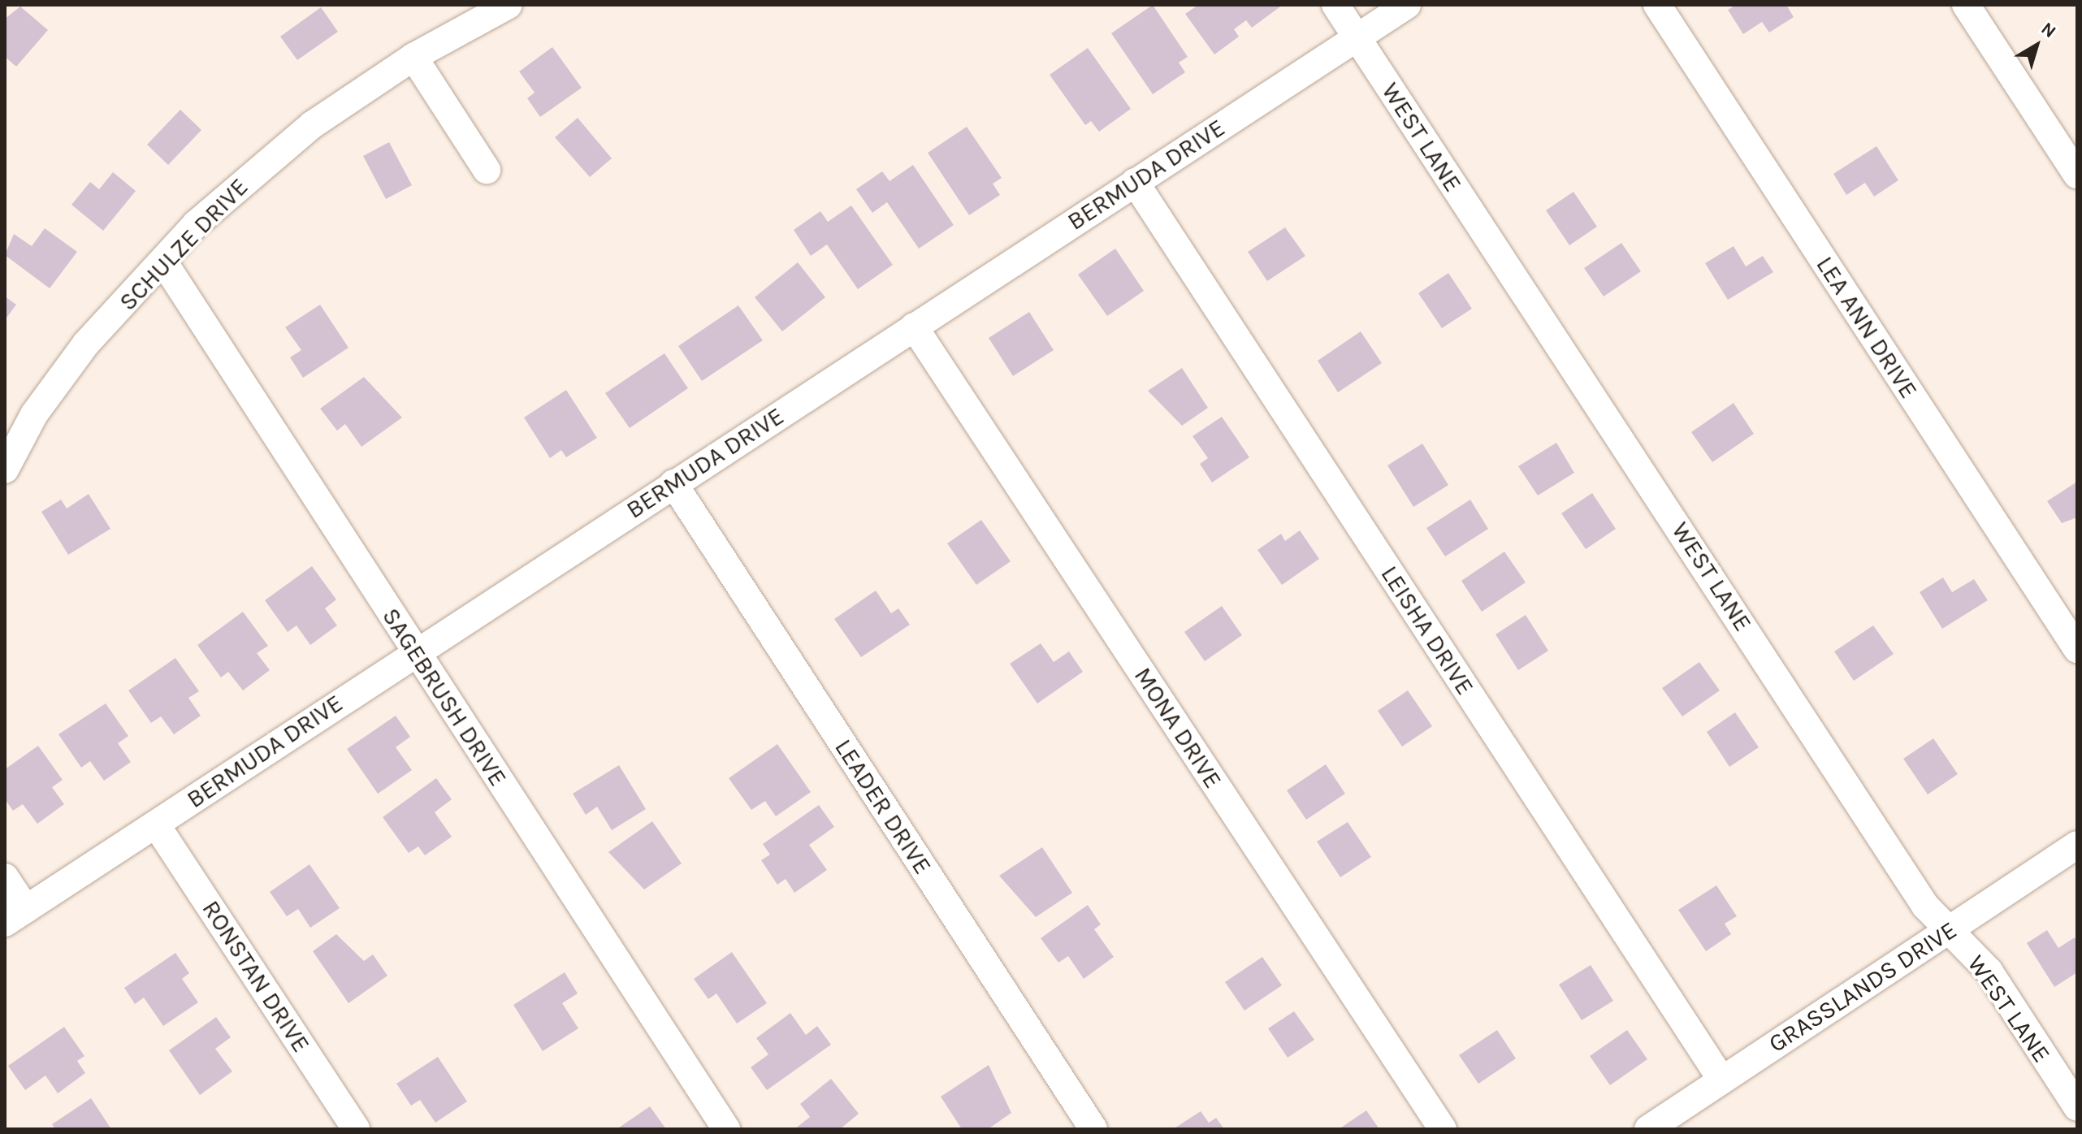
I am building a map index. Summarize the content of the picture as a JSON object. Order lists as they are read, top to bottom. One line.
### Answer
{"streets":{"street":["WEST LANE","BERMUDA DRIVE","SCHULZE DRIVE","LEA ANN DRIVE","LEISHA DRIVE","SAGEBRUSH DRIVE","MONA DRIVE","LEADER DRIVE","RONSTAN DRIVE","GRASSLANDS DRIVE"]},"crossings":[["WEST LANE","BERMUDA DRIVE"],["WEST LANE","GRASSLANDS DRIVE"],["BERMUDA DRIVE","LEISHA DRIVE"],["BERMUDA DRIVE","SAGEBRUSH DRIVE"],["BERMUDA DRIVE","MONA DRIVE"],["BERMUDA DRIVE","LEADER DRIVE"],["BERMUDA DRIVE","RONSTAN DRIVE"],["SCHULZE DRIVE","SAGEBRUSH DRIVE"],["LEISHA DRIVE","GRASSLANDS DRIVE"]],"north":"top right"}
